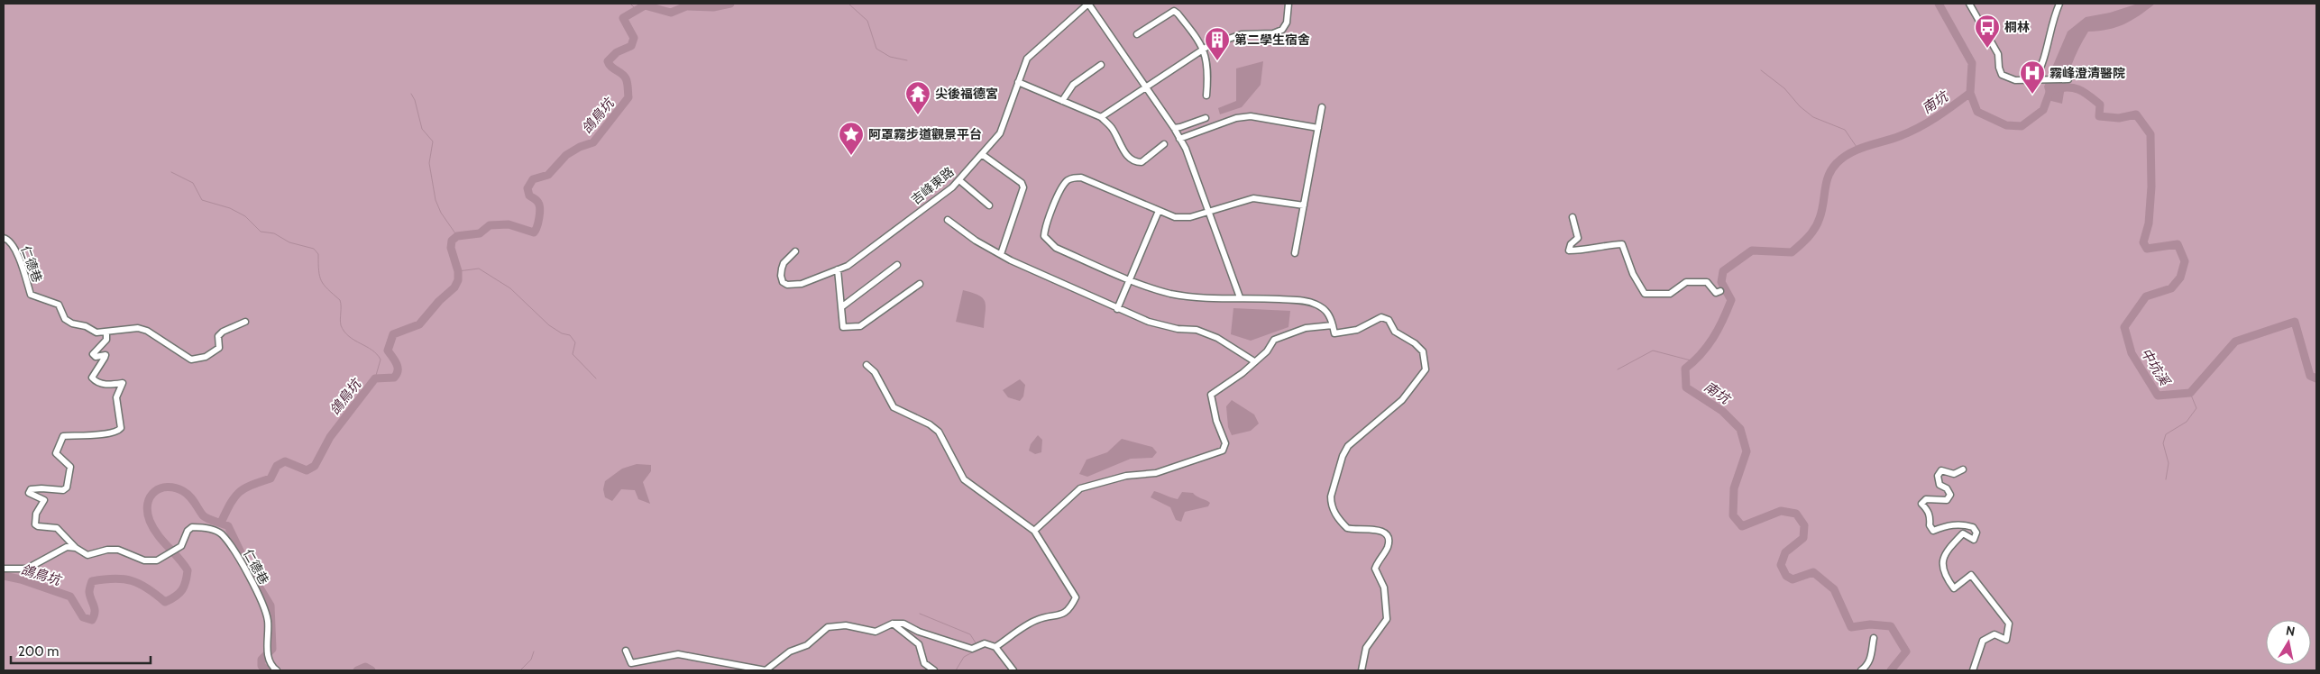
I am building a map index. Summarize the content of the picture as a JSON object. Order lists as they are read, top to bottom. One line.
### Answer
{"streets":{"street":["吉峰東路","仁德巷"]},"water":["南坑","鴿鳥坑","中坑溪"],"places":{"bus stop":["桐林"],"building":["第二學生宿舍"],"hospital":["霧峰澄清醫院"],"temple":["尖後福德宮"],"place":["阿罩霧步道觀景平台"]},"scale_bar":"200 m","north":"top"}
